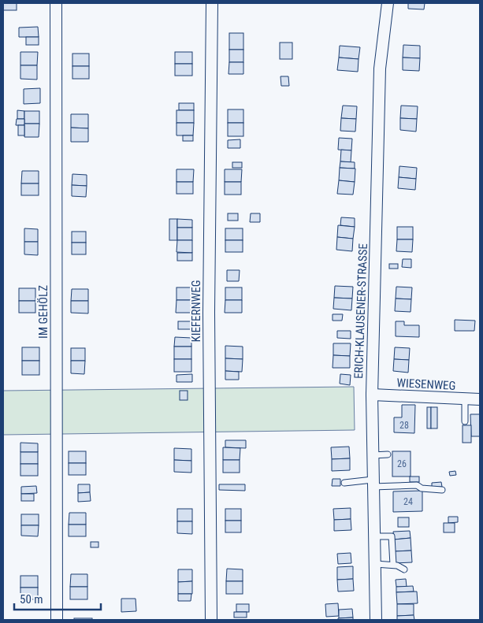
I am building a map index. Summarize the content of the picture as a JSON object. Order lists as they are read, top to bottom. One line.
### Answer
{"streets":{"street":["KIEFERNWEG","ERICH-KLAUSENER-STRASSE","IM GEHÖLZ","WIESENWEG"]},"crossings":[["ERICH-KLAUSENER-STRASSE","WIESENWEG"]],"house_numbers":["28","26","24"],"scale_bar":"50 m"}
